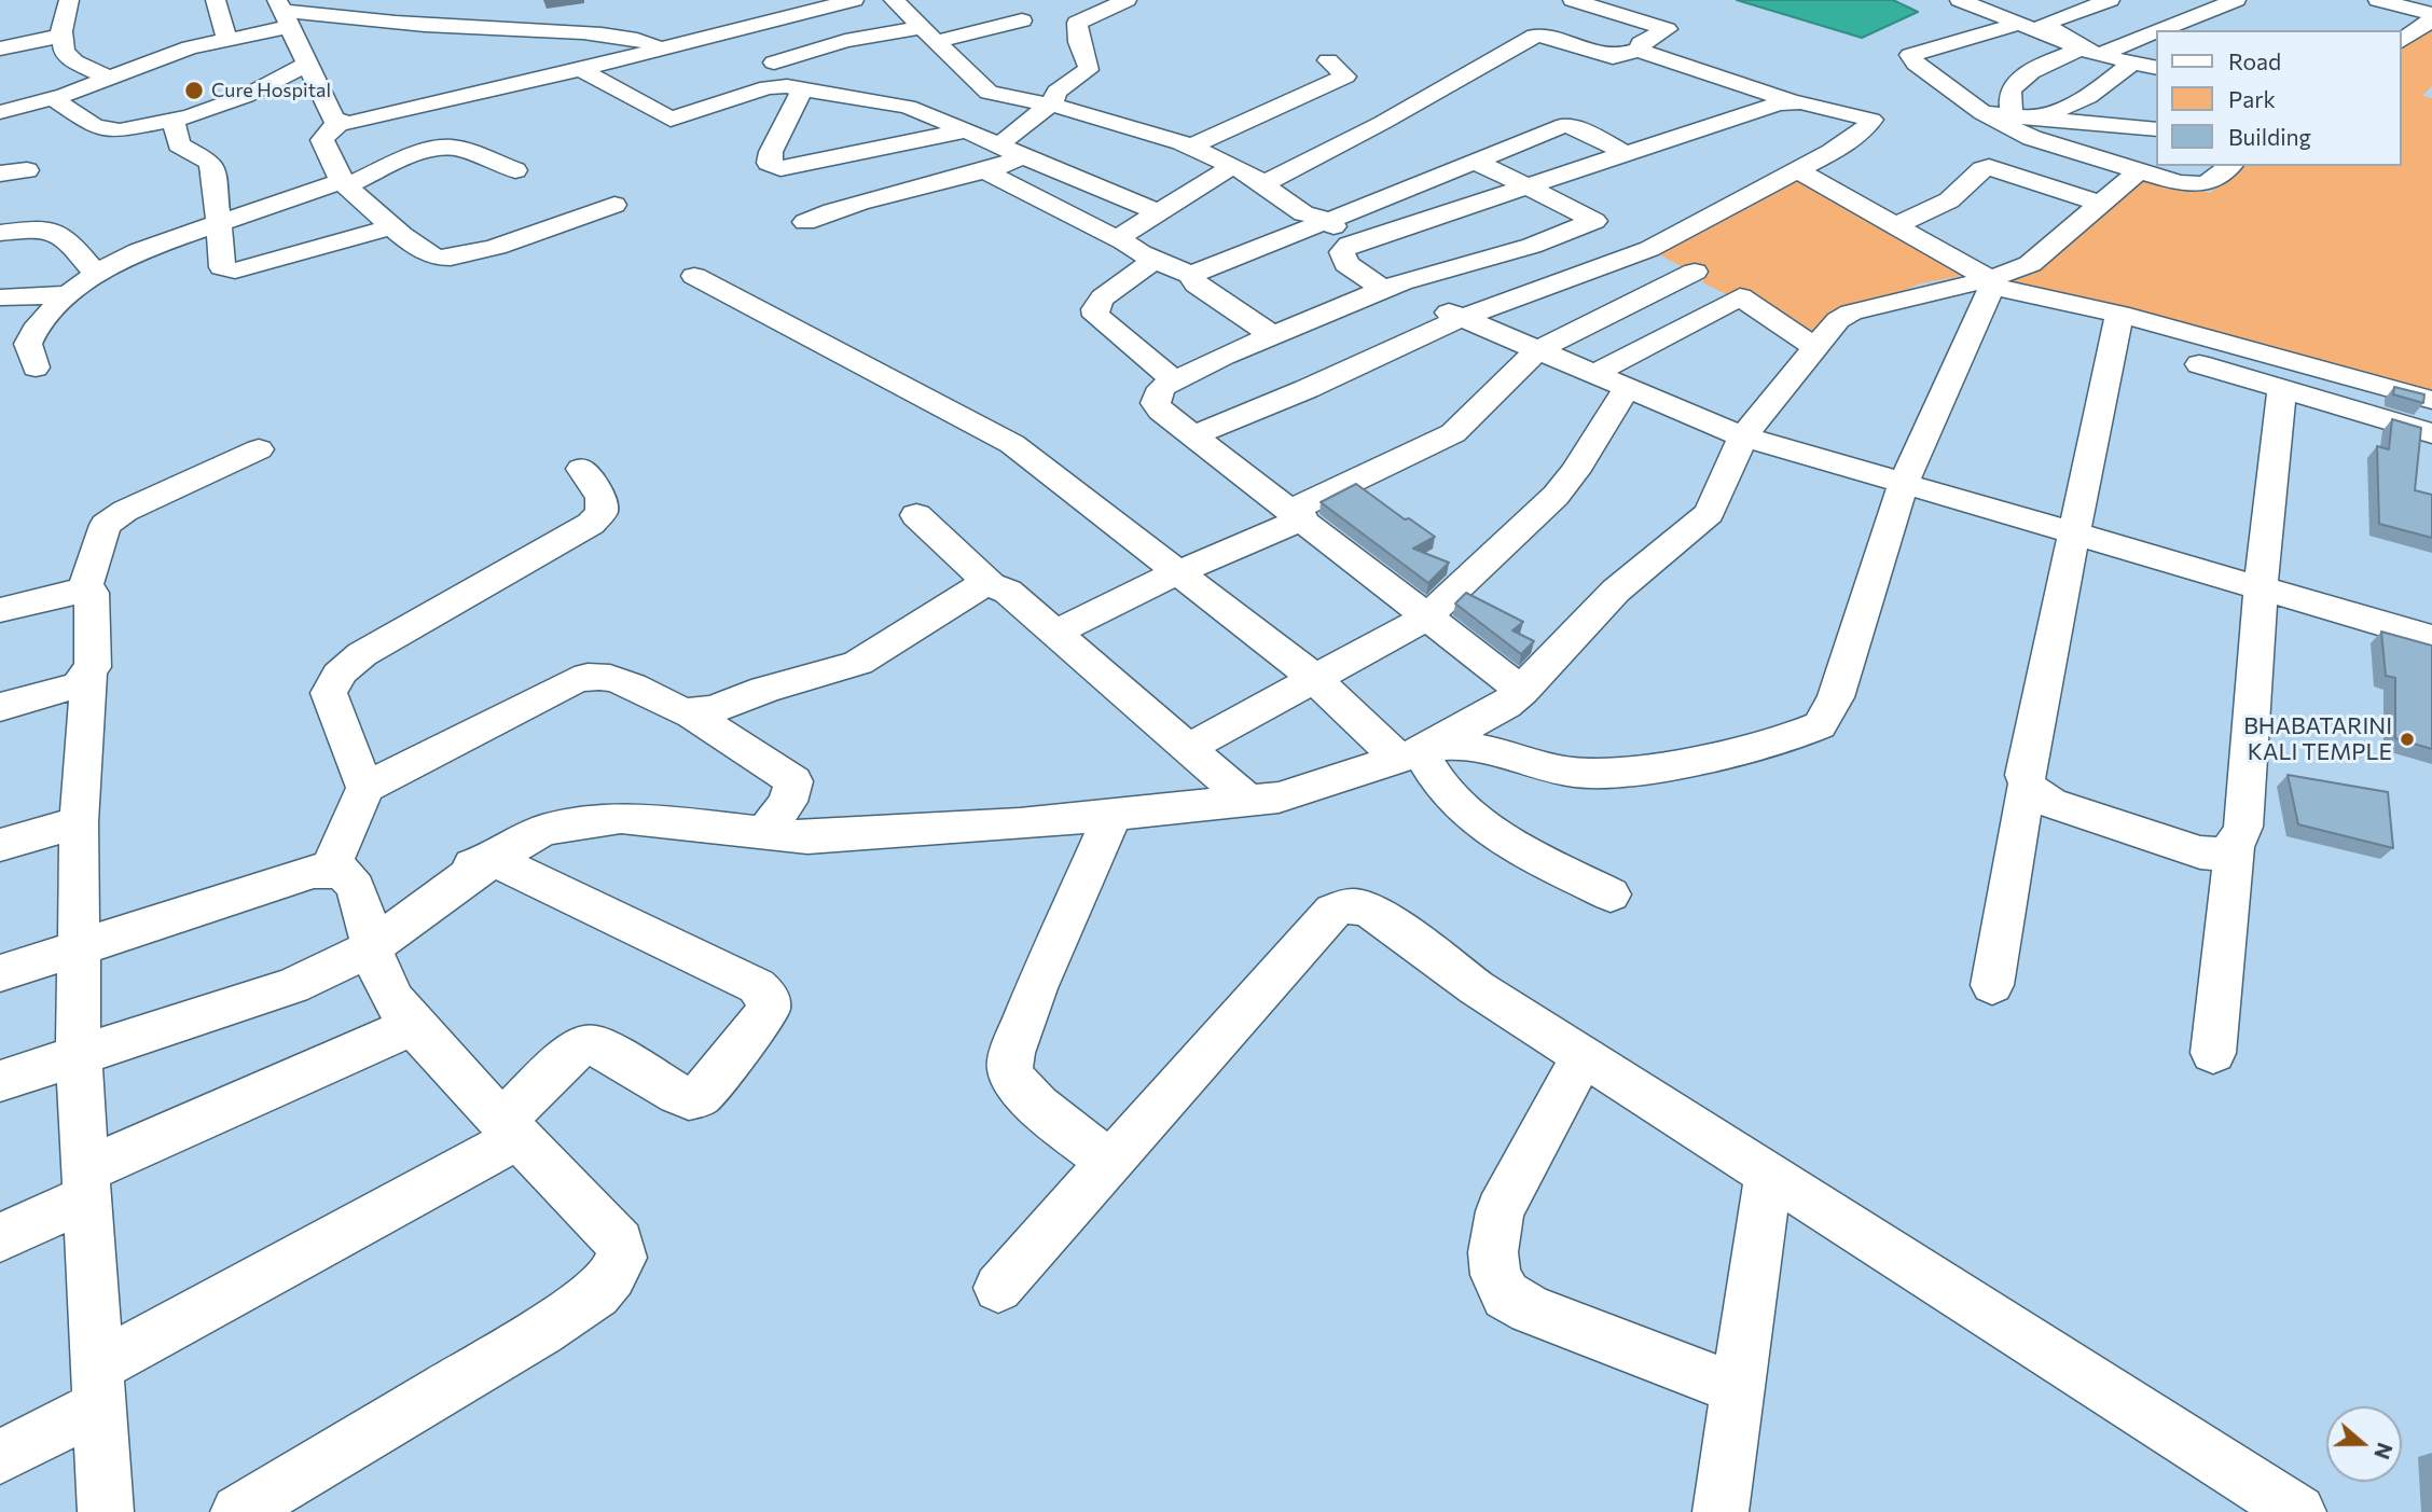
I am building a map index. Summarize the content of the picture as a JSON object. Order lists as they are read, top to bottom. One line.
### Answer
{"places":["Cure Hospital","BHABATARINI KALI TEMPLE"],"legend":["Road","Park","Building"],"north":"right"}
